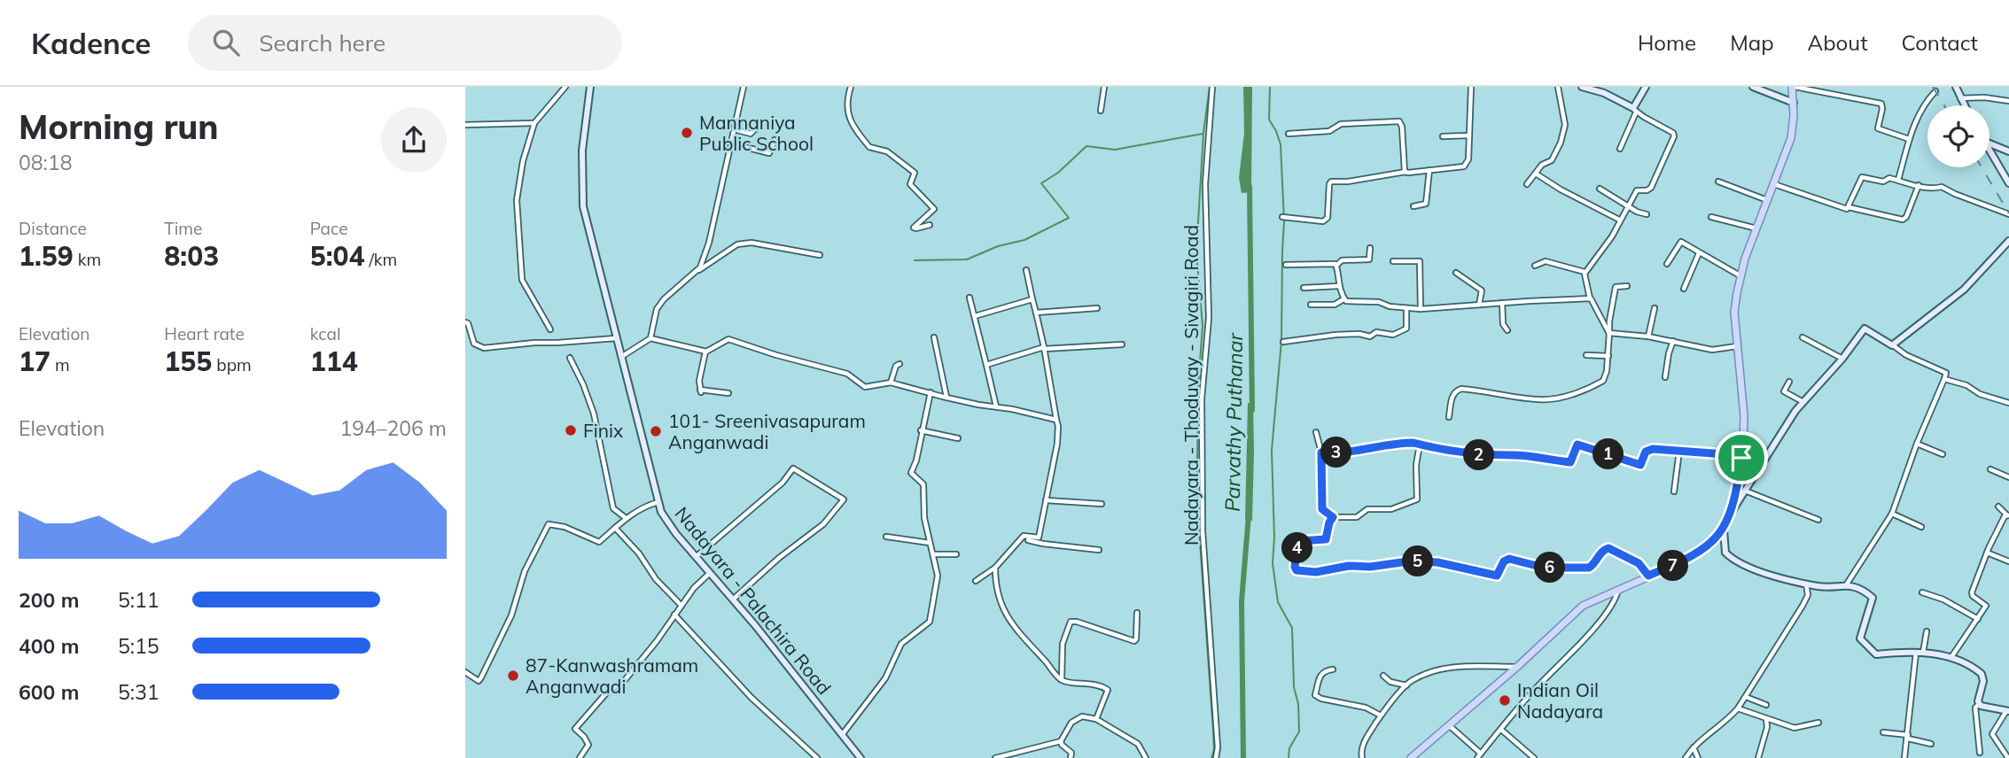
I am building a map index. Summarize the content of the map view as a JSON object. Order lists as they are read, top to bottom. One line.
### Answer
{"streets":{"main road":["Nadayara - Palachira Road"],"street":["Nadayara - Thoduvay - Sivagiri Road"]},"water":["Parvathy Puthanar"],"places":["Mannaniya Public School","Finix","101- Sreenivasapuram Anganwadi","87-Kanwashramam Anganwadi","Indian Oil Nadayara"],"page":{"header":"Kadence","search":"Search here","nav":["Home","Map","About","Contact"],"heading":["Morning run","08:18"],"stats":[["Distance","1.59 km"],["Time","8:03"],["Pace","5:04 /km"],["Elevation","17 m"],["Heart rate","155 bpm"],["kcal","114"]],"chart":["Elevation","194–206 m"],"pins":["3","1","2","4","5","7","6"],"list":[{"name":"200 m","note":"5:11"},{"name":"400 m","note":"5:15"},{"name":"600 m","note":"5:31"}]}}
